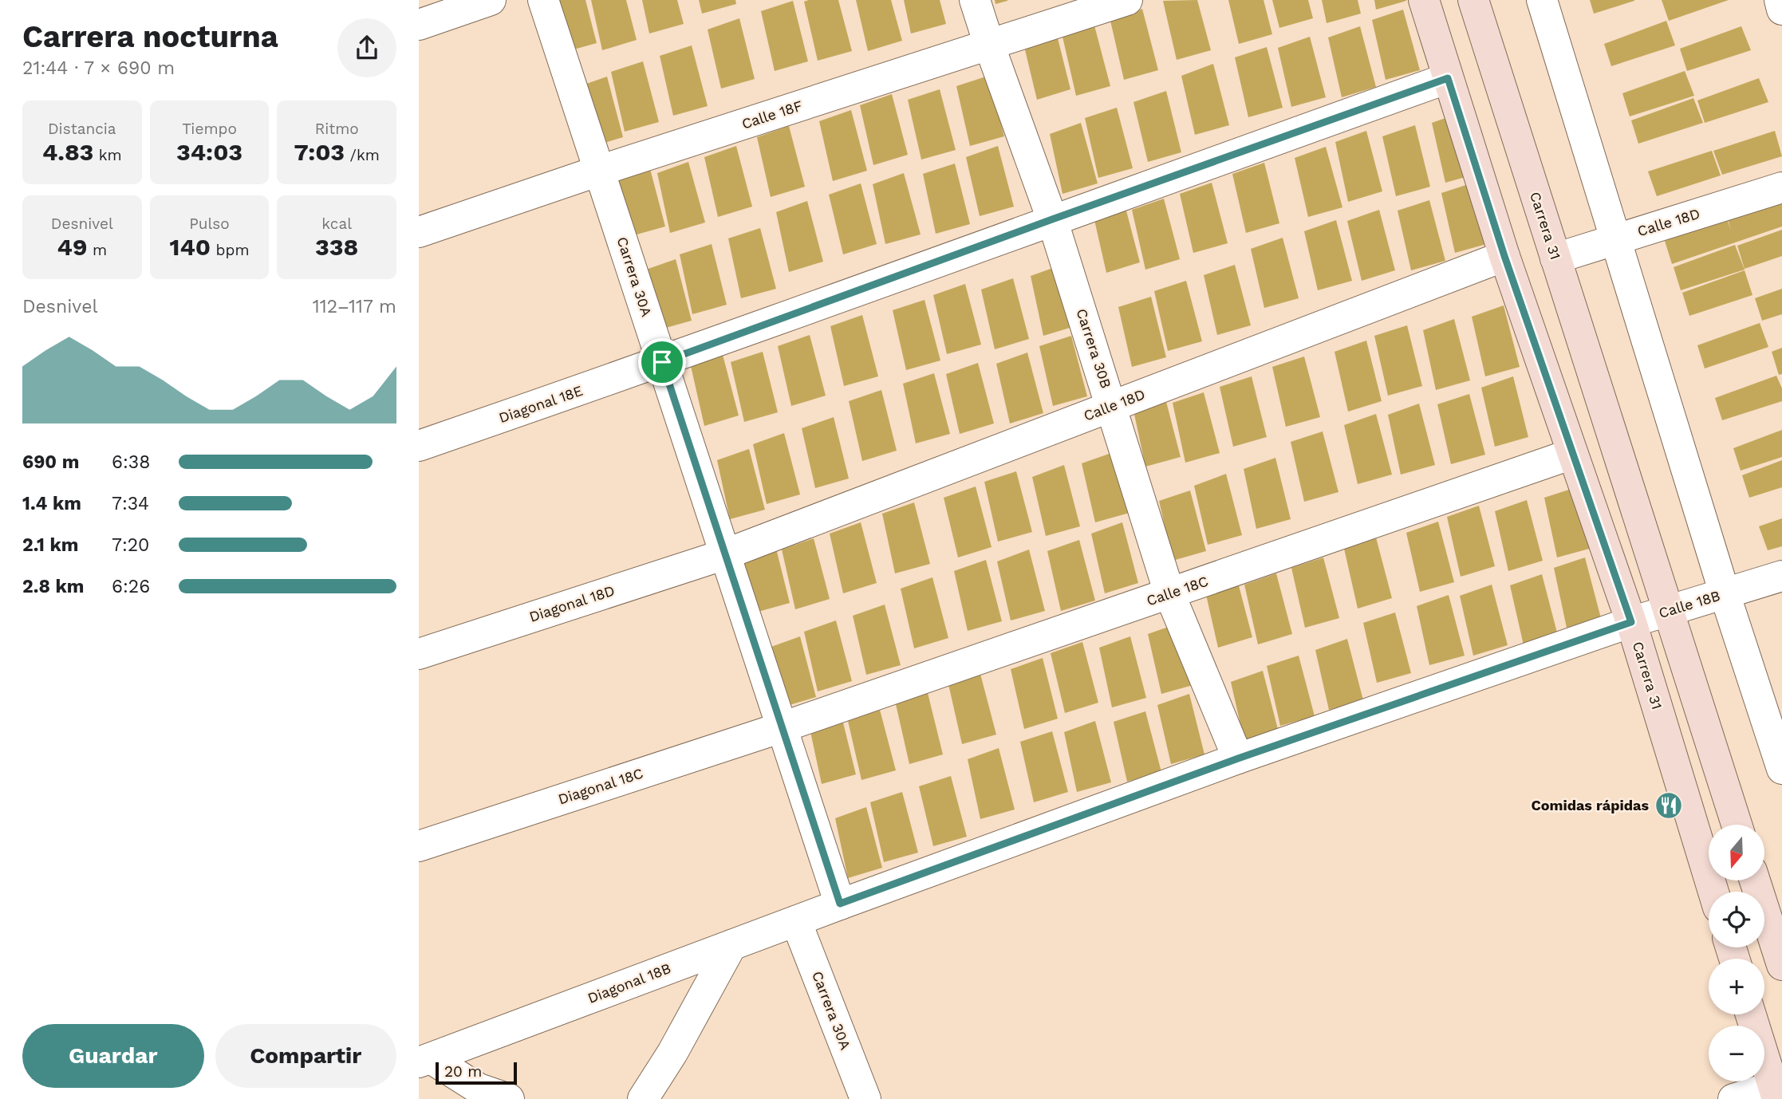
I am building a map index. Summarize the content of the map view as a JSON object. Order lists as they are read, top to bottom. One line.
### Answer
{"streets":{"main road":["Carrera 31"],"street":["Calle 18F","Calle 18D","Carrera 30A","Carrera 30B","Diagonal 18E","Calle 18C","Diagonal 18D","Calle 18B","Diagonal 18C","Diagonal 18B"]},"crossings":[["Calle 18F","Carrera 30A"],["Calle 18F","Carrera 30B"],["Calle 18D","Carrera 31"],["Calle 18D","Carrera 30A"],["Calle 18D","Carrera 30B"],["Calle 18D","Diagonal 18D"],["Carrera 31","Diagonal 18E"],["Carrera 31","Calle 18C"],["Carrera 31","Calle 18B"],["Carrera 30A","Diagonal 18E"],["Carrera 30A","Calle 18C"],["Carrera 30A","Diagonal 18D"],["Carrera 30A","Calle 18B"],["Carrera 30A","Diagonal 18C"],["Carrera 30A","Diagonal 18B"],["Carrera 30B","Diagonal 18E"],["Carrera 30B","Calle 18C"],["Carrera 30B","Calle 18B"],["Calle 18C","Diagonal 18C"],["Calle 18B","Diagonal 18B"]],"places":{"restaurant":["Comidas rápidas"]},"scale_bar":"20 m","north":"bottom","page":{"heading":["Carrera nocturna","21:44 · 7 × 690 m"],"stats":[["Distancia","4.83 km"],["Tiempo","34:03"],["Ritmo","7:03 /km"],["Desnivel","49 m"],["Pulso","140 bpm"],["kcal","338"]],"chart":["Desnivel","112–117 m"],"list":[{"name":"690 m","note":"6:38"},{"name":"1.4 km","note":"7:34"},{"name":"2.1 km","note":"7:20"},{"name":"2.8 km","note":"6:26"}],"map_buttons":["+","−"],"buttons":["Guardar","Compartir"],"scale":"20 m"}}
